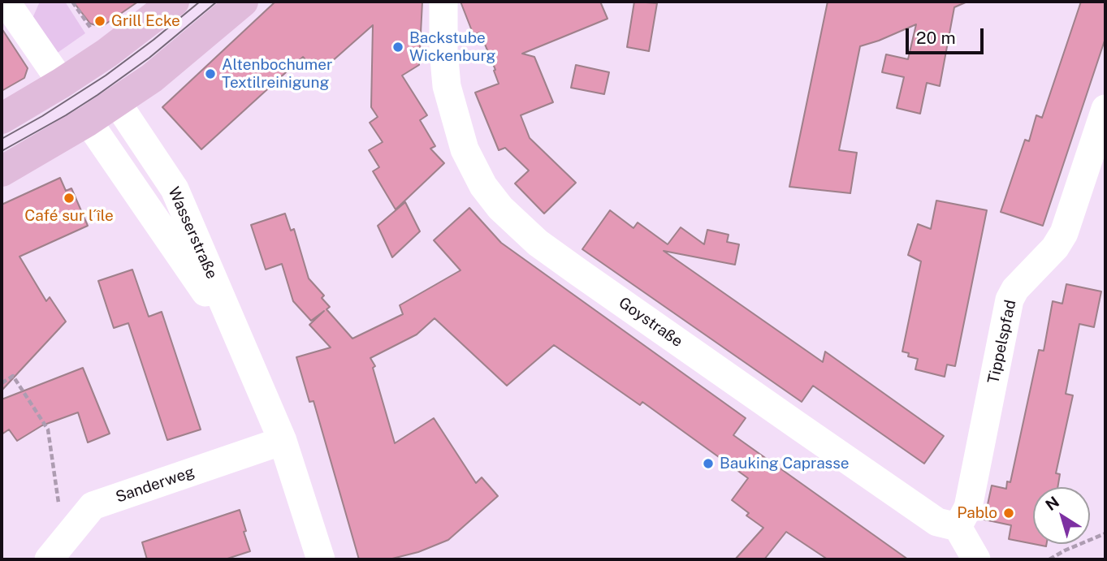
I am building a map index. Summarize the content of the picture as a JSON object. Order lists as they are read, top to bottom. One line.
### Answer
{"streets":{"street":["Wasserstraße","Goystraße","Tippelspfad","Sanderweg"]},"crossings":[["Wasserstraße","Sanderweg"],["Goystraße","Tippelspfad"]],"places":["Grill Ecke","Backstube Wickenburg","Altenbochumer Textilreinigung","Café sur l´île","Bauking Caprasse","Pablo"],"scale_bar":"20 m","north":"top left"}
